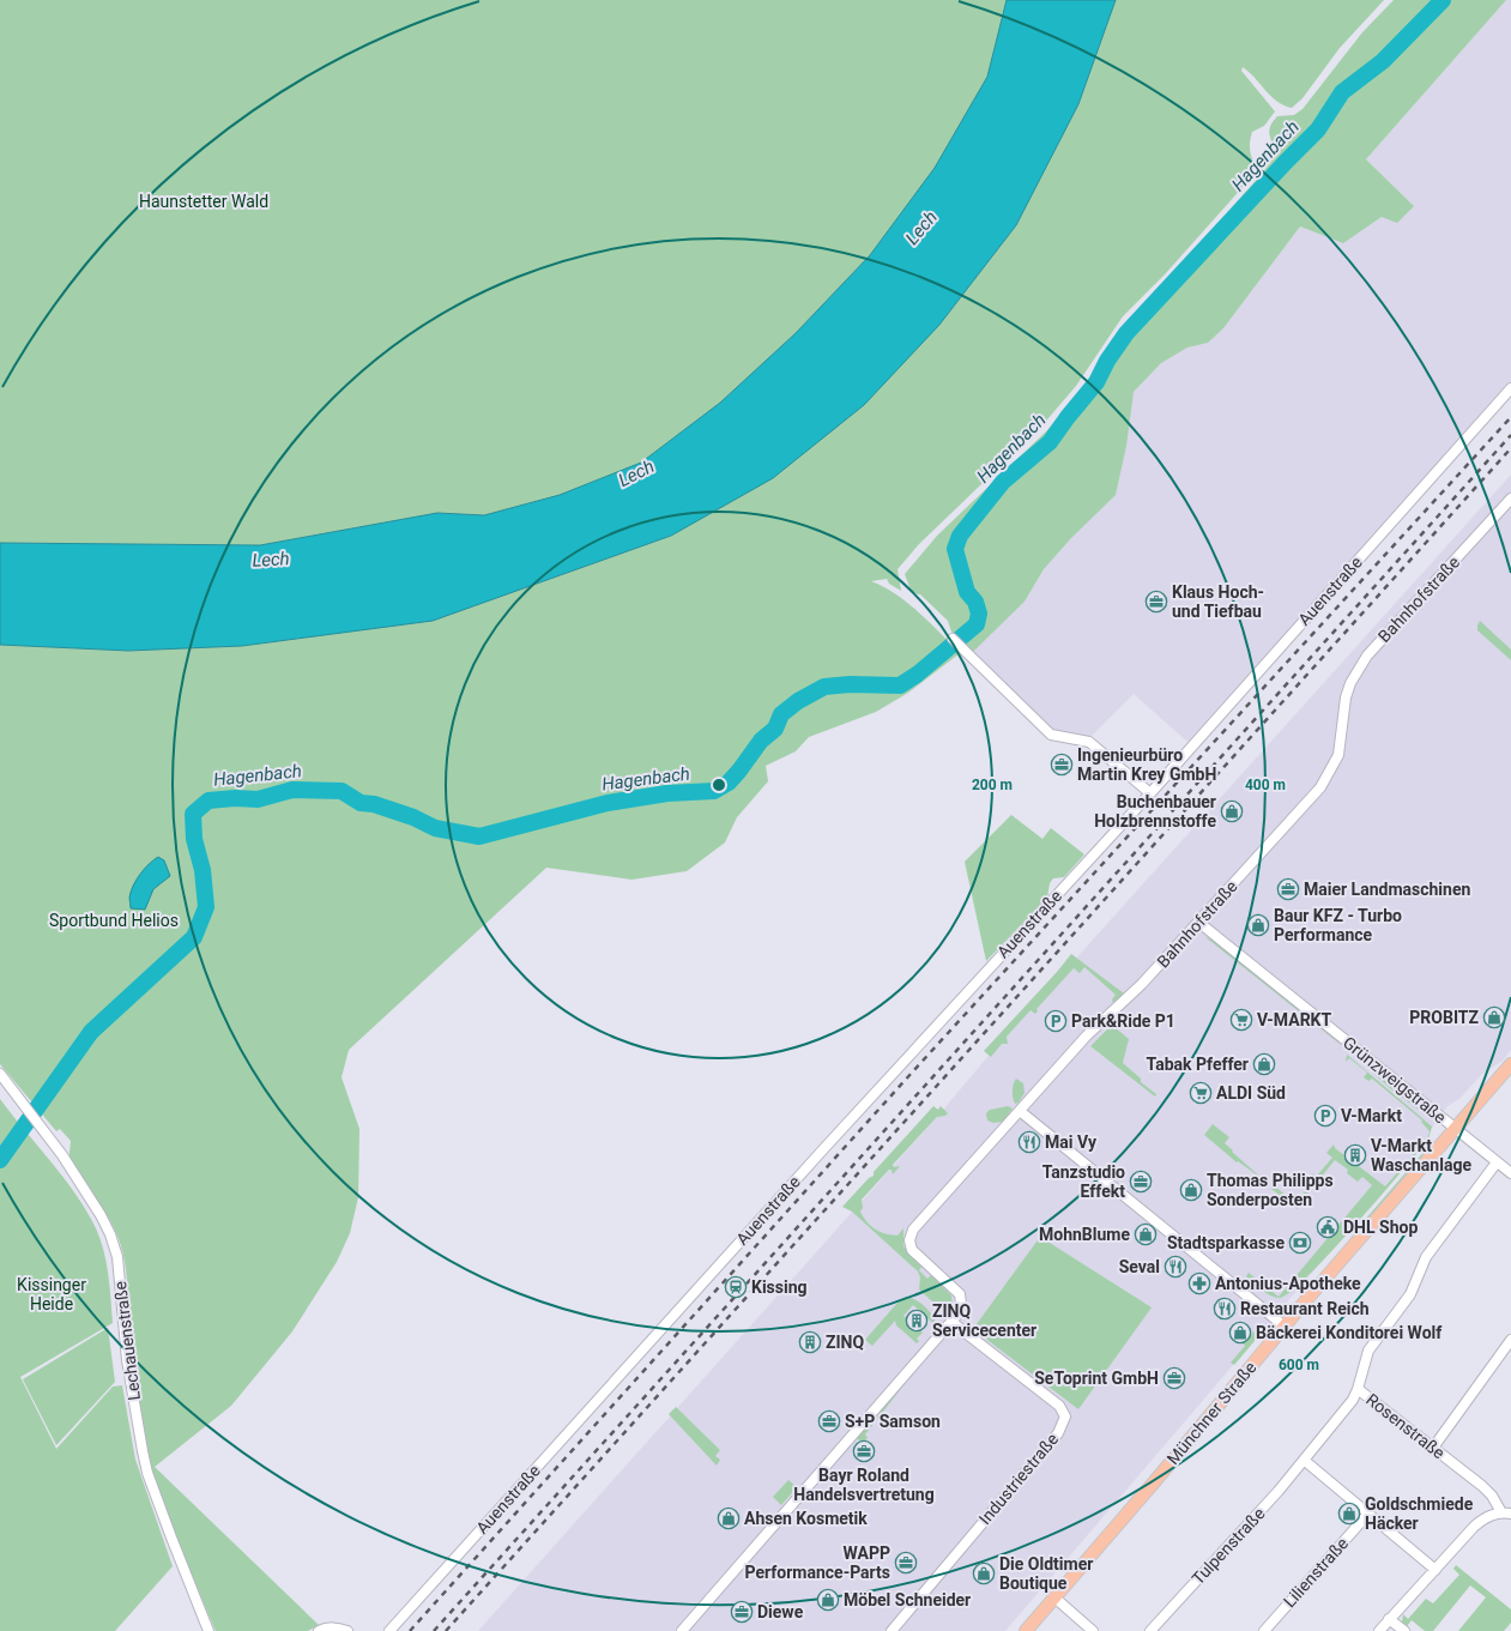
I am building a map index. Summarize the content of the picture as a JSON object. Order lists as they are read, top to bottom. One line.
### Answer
{"streets":{"main road":["Münchner Straße"],"street":["Auenstraße","Bahnhofstraße","Grünzweigstraße","Lechauenstraße","Rosenstraße","Industriestraße","Tulpenstraße","Lilienstraße"]},"crossings":[["Bahnhofstraße","Grünzweigstraße"],["Bahnhofstraße","Industriestraße"],["Grünzweigstraße","Münchner Straße"],["Grünzweigstraße","Rosenstraße"],["Rosenstraße","Tulpenstraße"]],"water":["Hagenbach","Lech"],"parks":["Haunstetter Wald","Sportbund Helios","Kissinger Heide"],"places":{"office":["Klaus Hoch- und Tiefbau","Ingenieurbüro Martin Krey GmbH","Maier Landmaschinen","Tanzstudio Effekt","SeToprint GmbH","S+P Samson","Bayr Roland Handelsvertretung","WAPP Performance-Parts","Diewe"],"shop":["Buchenbauer Holzbrennstoffe","Baur KFZ - Turbo Performance","PROBITZ","Tabak Pfeffer","Thomas Philipps Sonderposten","MohnBlume","Bäckerei Konditorei Wolf","Goldschmiede Häcker","Ahsen Kosmetik","Die Oldtimer Boutique","Möbel Schneider"],"supermarket":["V-MARKT","ALDI Süd"],"parking":["Park&Ride P1","V-Markt"],"restaurant":["Mai Vy","Seval","Restaurant Reich"],"building":["V-Markt Waschanlage","ZINQ Servicecenter","ZINQ"],"public building":["DHL Shop"],"bank":["Stadtsparkasse"],"pharmacy":["Antonius-Apotheke"],"station":["Kissing"]},"rings":["200 m","400 m","600 m"]}
